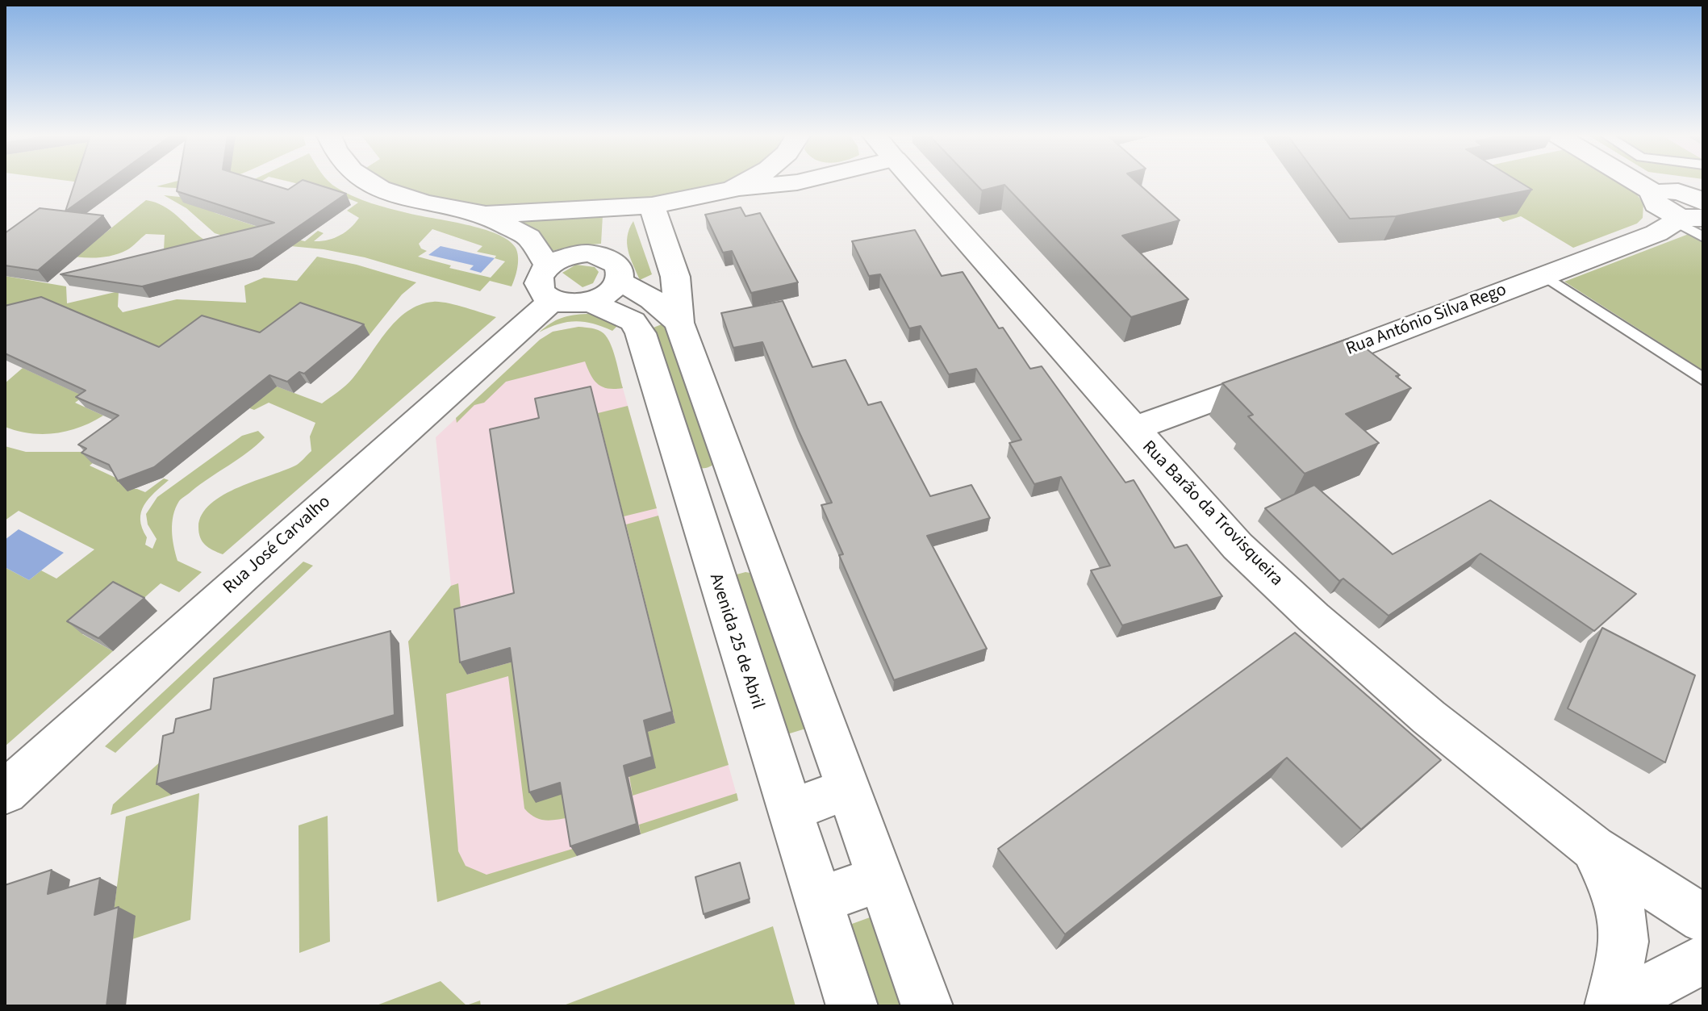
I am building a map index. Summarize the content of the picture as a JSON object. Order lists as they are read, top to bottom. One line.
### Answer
{"streets":{"main road":["Rua António Silva Rego","Rua Barão da Trovisqueira","Rua José Carvalho","Avenida 25 de Abril"]},"crossings":[["Rua António Silva Rego","Rua Barão da Trovisqueira"],["Rua José Carvalho","Avenida 25 de Abril"]]}
